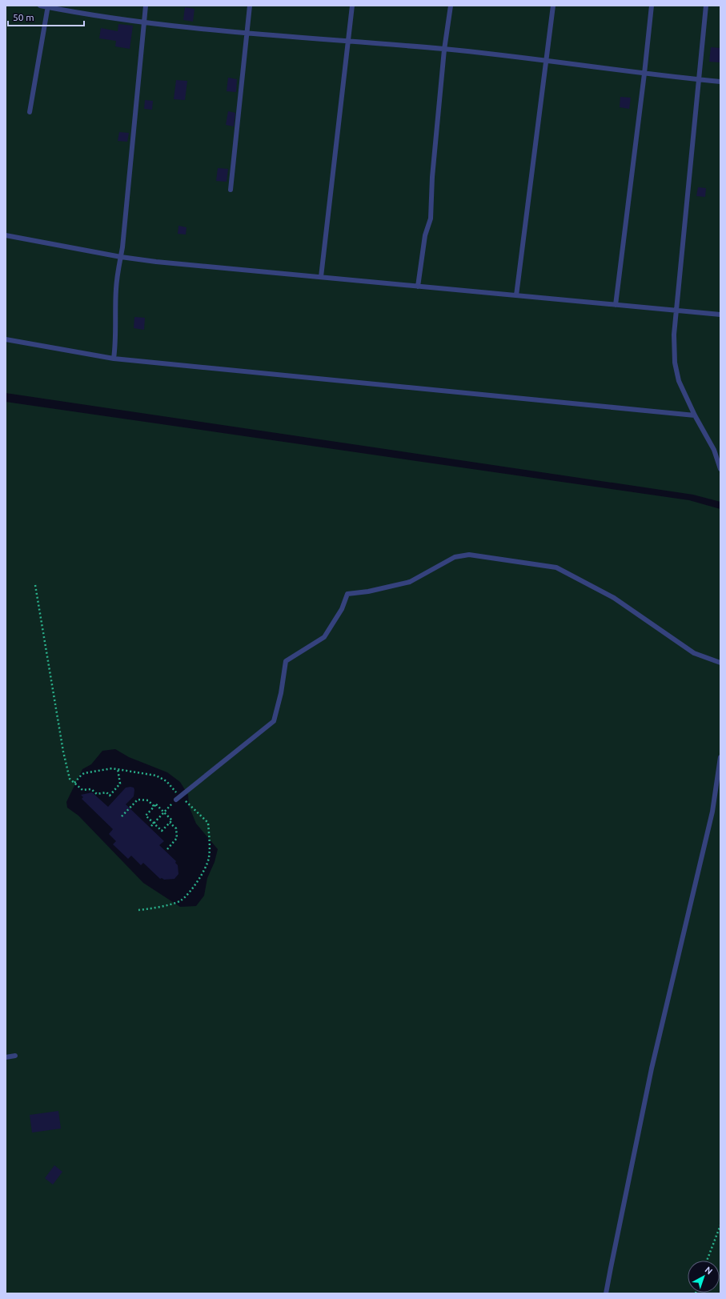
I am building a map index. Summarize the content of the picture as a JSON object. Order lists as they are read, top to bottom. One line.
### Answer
{"scale_bar":"50 m","north":"top right"}
